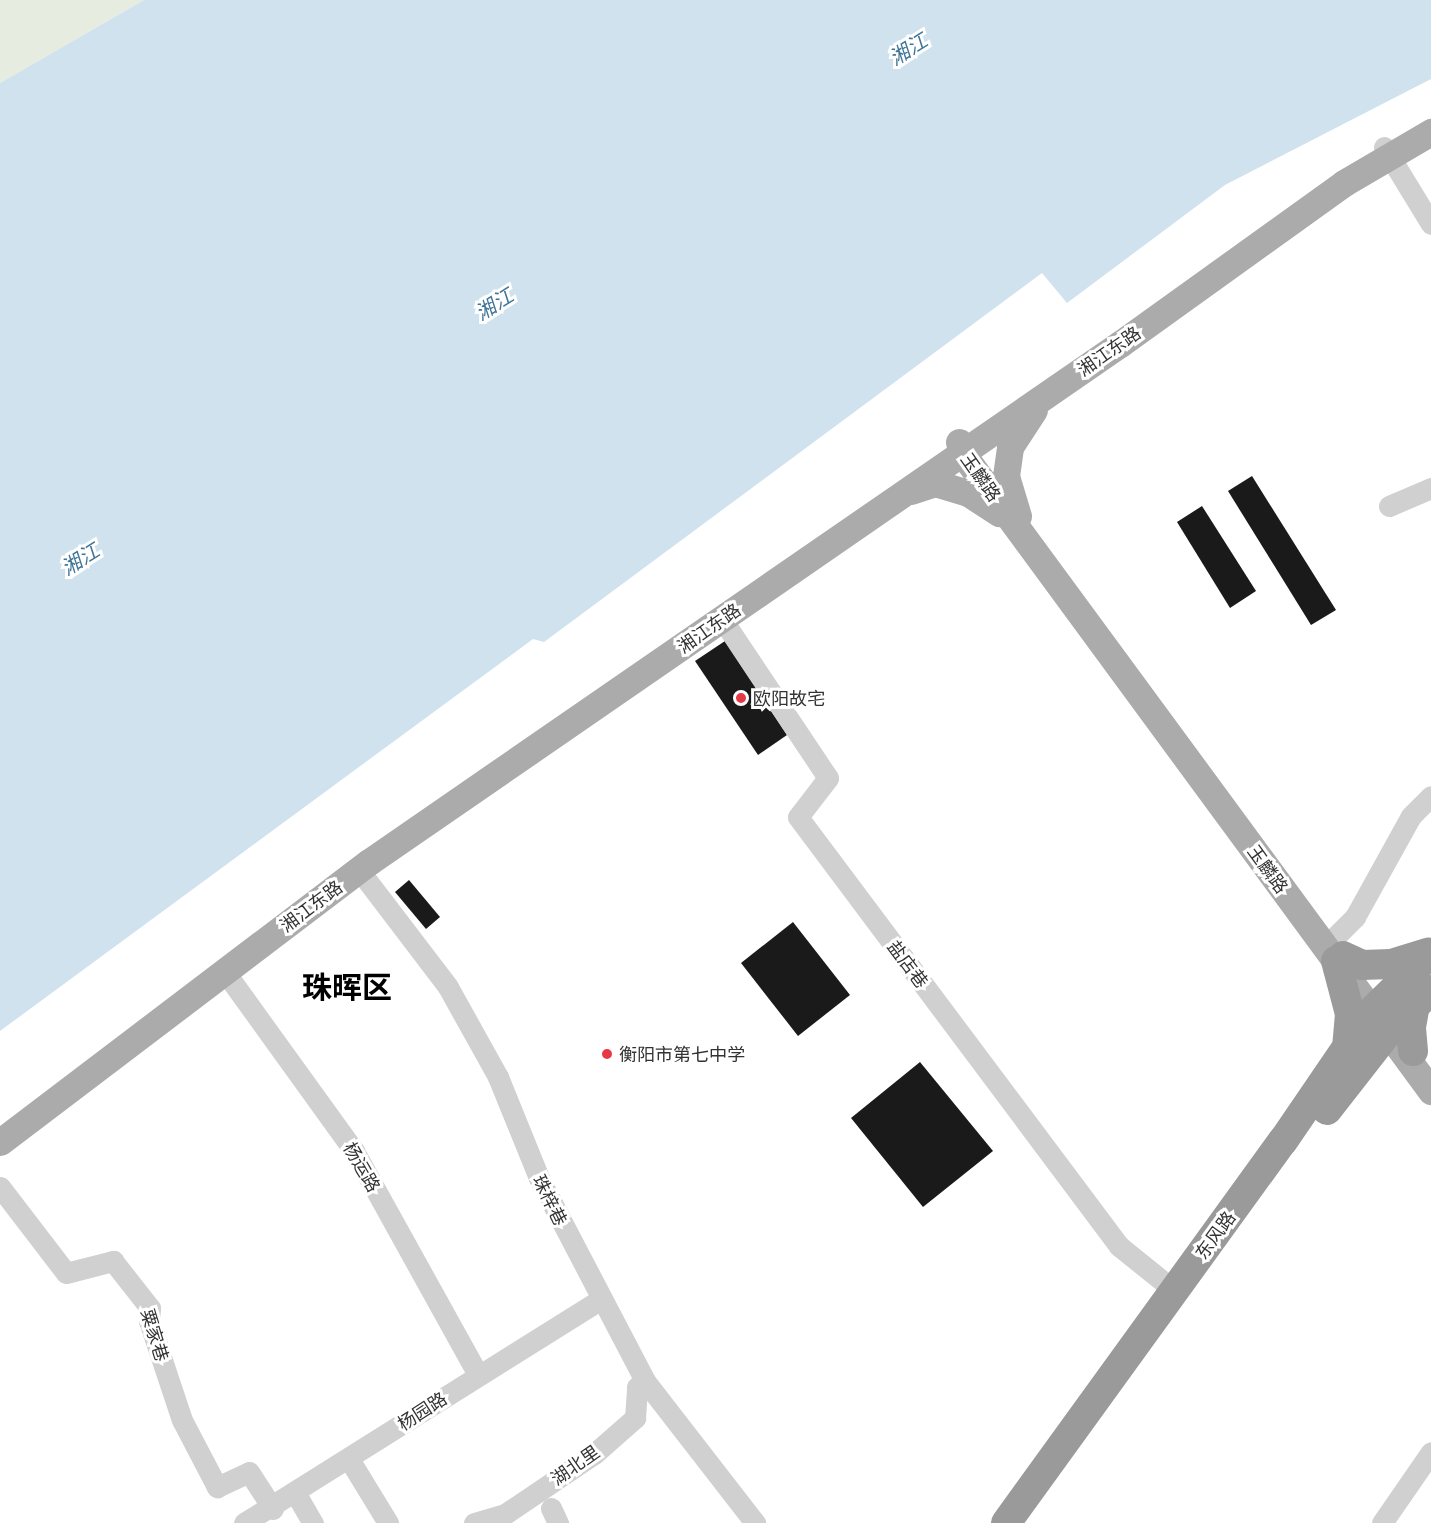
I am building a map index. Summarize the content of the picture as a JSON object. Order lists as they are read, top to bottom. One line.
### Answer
{"streets":{"highway":["东风路"],"main road":["湘江东路","玉麟路"],"street":["盐店巷","杨运路","珠梓巷","粟家巷","杨园路","湖北里"]},"crossings":[["湘江东路","玉麟路"],["湘江东路","盐店巷"],["湘江东路","杨运路"],["湘江东路","珠梓巷"],["玉麟路","东风路"],["盐店巷","东风路"],["杨运路","杨园路"],["珠梓巷","杨园路"],["珠梓巷","湖北里"],["粟家巷","杨园路"]],"districts":["珠晖区"],"water":["湘江"],"places":["欧阳故宅","衡阳市第七中学"]}
